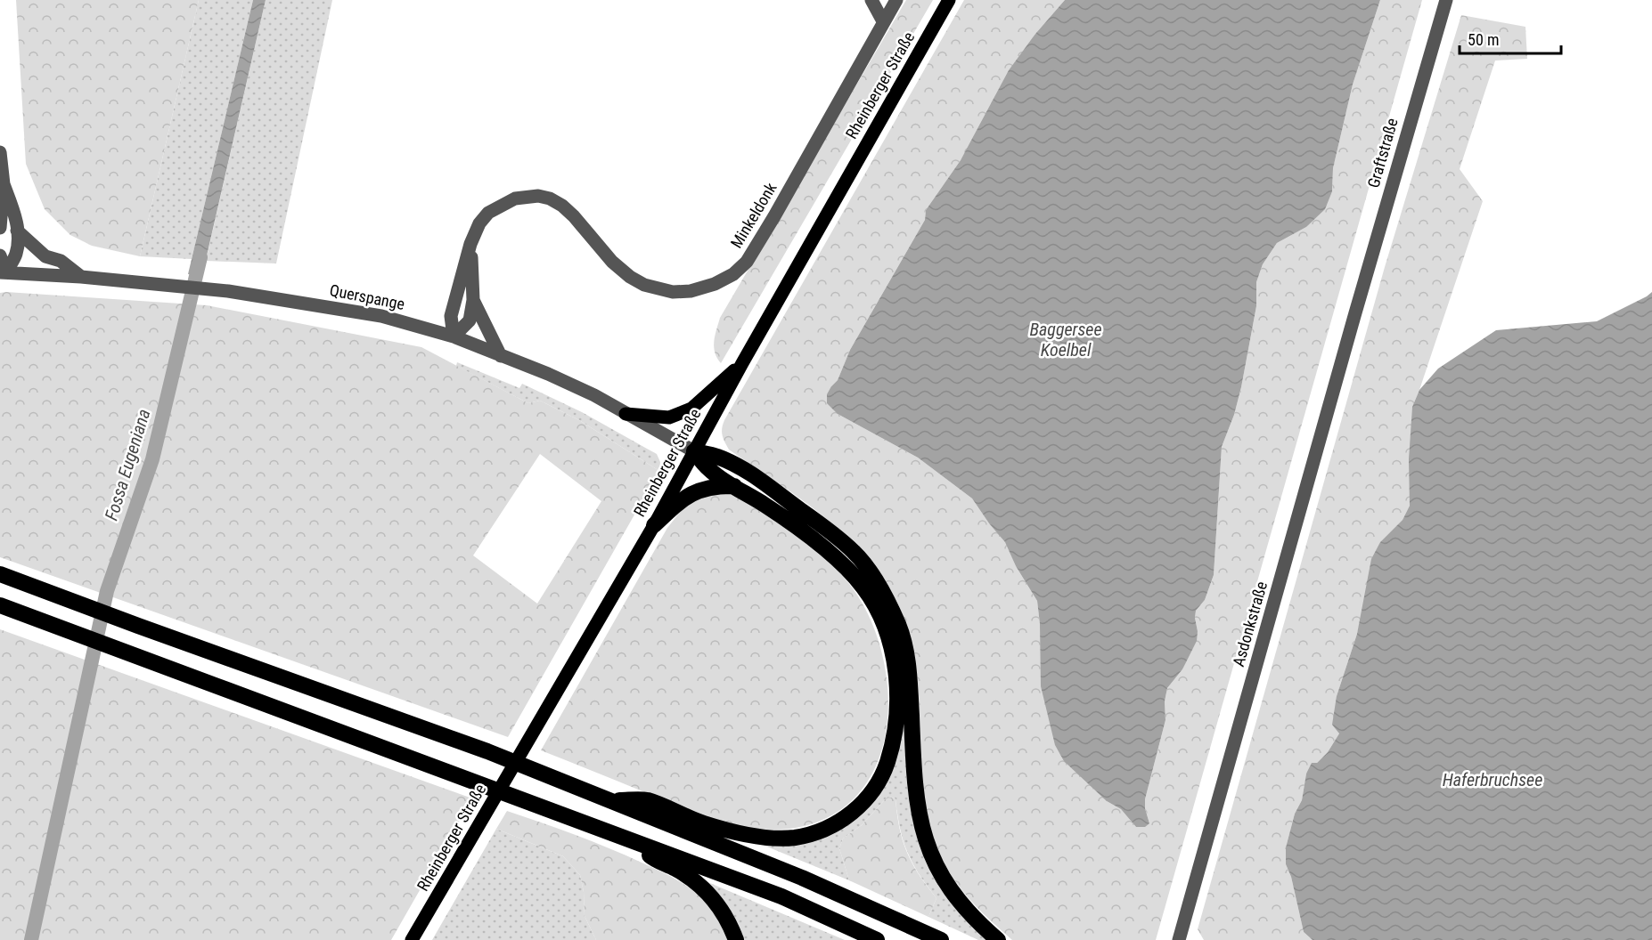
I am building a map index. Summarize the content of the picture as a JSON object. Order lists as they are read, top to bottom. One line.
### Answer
{"streets":{"main road":["Rheinberger Straße"],"street":["Graftstraße","Minkeldonk","Querspange","Asdonkstraße"]},"crossings":[["Rheinberger Straße","Querspange"],["Graftstraße","Asdonkstraße"],["Minkeldonk","Querspange"]],"water":["Baggersee Koelbel","Fossa Eugeniana","Haferbruchsee"],"scale_bar":"50 m"}
